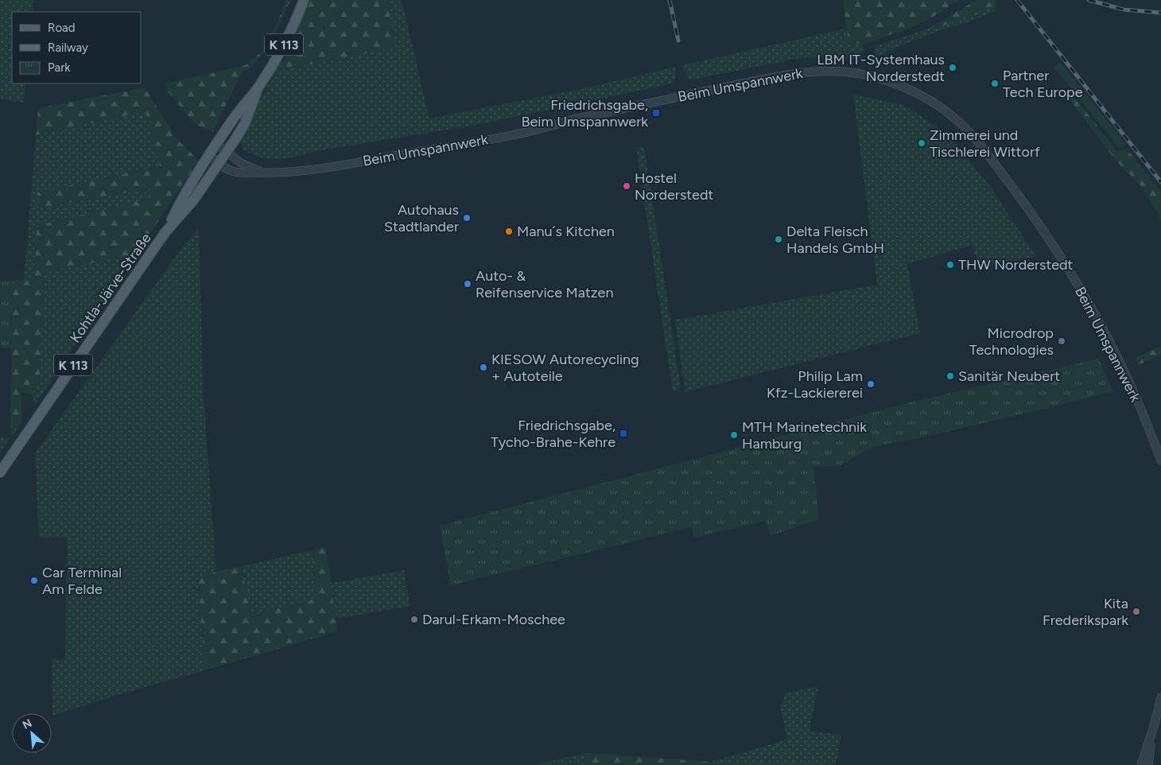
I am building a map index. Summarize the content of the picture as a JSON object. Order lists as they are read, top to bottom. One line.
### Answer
{"streets":{"main road":["K 113","Kohtla-Järve-Straße"],"street":["Beim Umspannwerk"]},"crossings":[["Beim Umspannwerk","Kohtla-Järve-Straße"]],"places":{"other":["LBM IT-Systemhaus Norderstedt","Partner Tech Europe","Zimmerei und Tischlerei Wittorf","Hostel Norderstedt","Autohaus Stadtlander","Manu´s Kitchen","Delta Fleisch Handels GmbH","THW Norderstedt","Auto- & Reifenservice Matzen","Microdrop Technologies","KIESOW Autorecycling + Autoteile","Sanitär Neubert","Philip Lam Kfz-Lackiererei","MTH Marinetechnik Hamburg","Car Terminal Am Felde","Kita Frederikspark","Darul-Erkam-Moschee"],"transit":["Friedrichsgabe, Beim Umspannwerk","Friedrichsgabe, Tycho-Brahe-Kehre"]},"legend":["Road","Railway","Park"],"north":"top left"}
